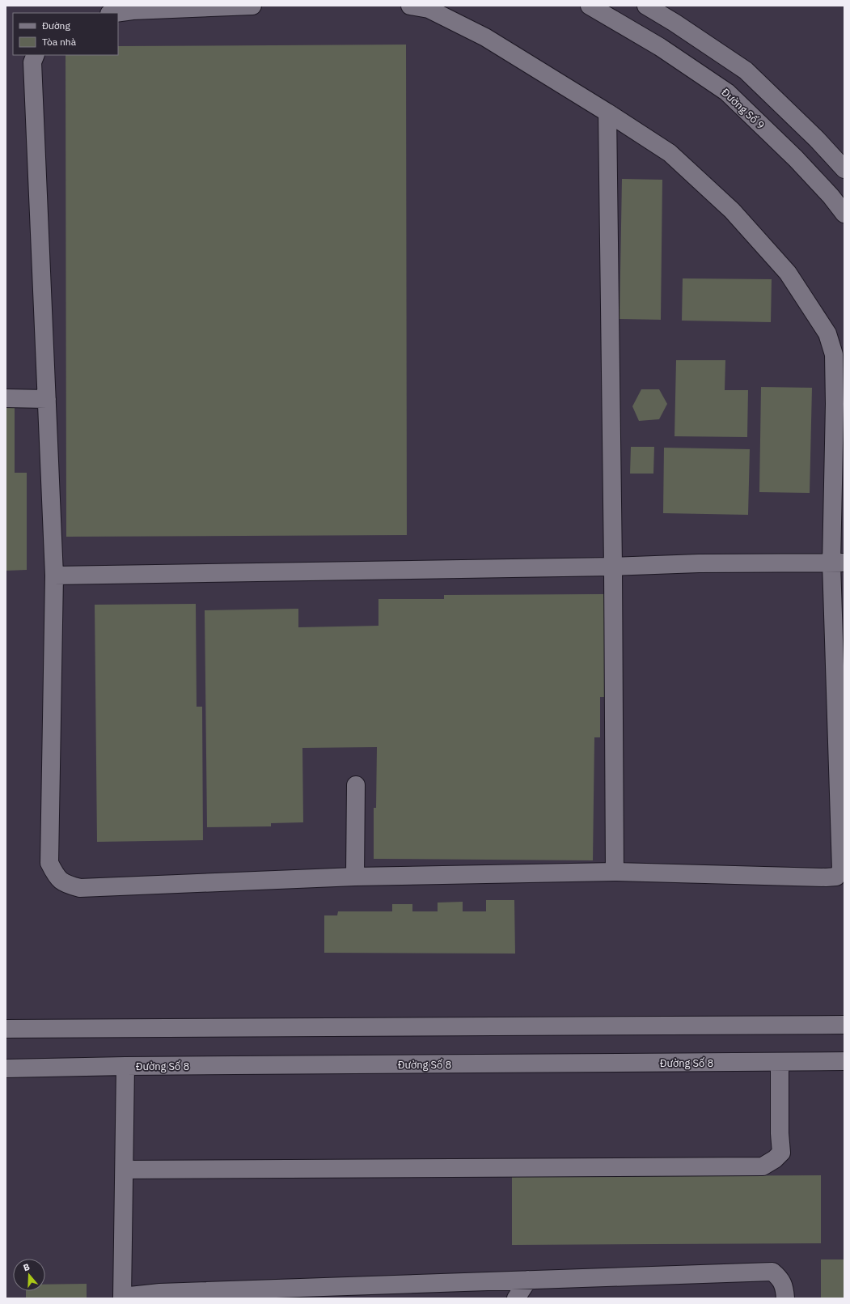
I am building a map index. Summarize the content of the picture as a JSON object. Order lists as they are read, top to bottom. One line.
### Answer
{"streets":{"street":["Đường Số 9","Đường Số 8"]},"legend":["Đường","Tòa nhà"],"north":"top"}
